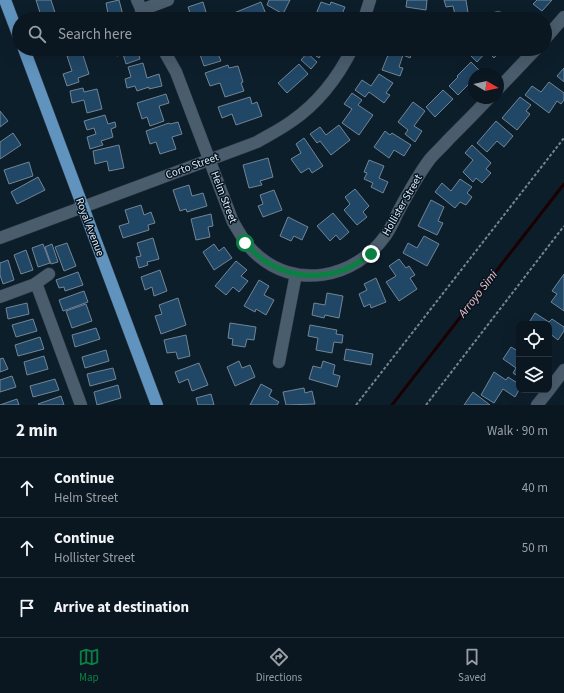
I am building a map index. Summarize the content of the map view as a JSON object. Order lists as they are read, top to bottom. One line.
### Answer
{"streets":{"main road":["Royal Avenue"],"street":["Corto Street","Helm Street","Hollister Street"]},"crossings":[["Corto Street","Helm Street"],["Corto Street","Royal Avenue"],["Helm Street","Hollister Street"]],"water":["Arroyo Simi"],"north":"right","page":{"search":"Search here","heading":["2 min","Walk · 90 m"],"list":[["Continue","Helm Street","40 m"],["Continue","Hollister Street","50 m"],"Arrive at destination"],"nav":["Map","Directions","Saved"]}}
